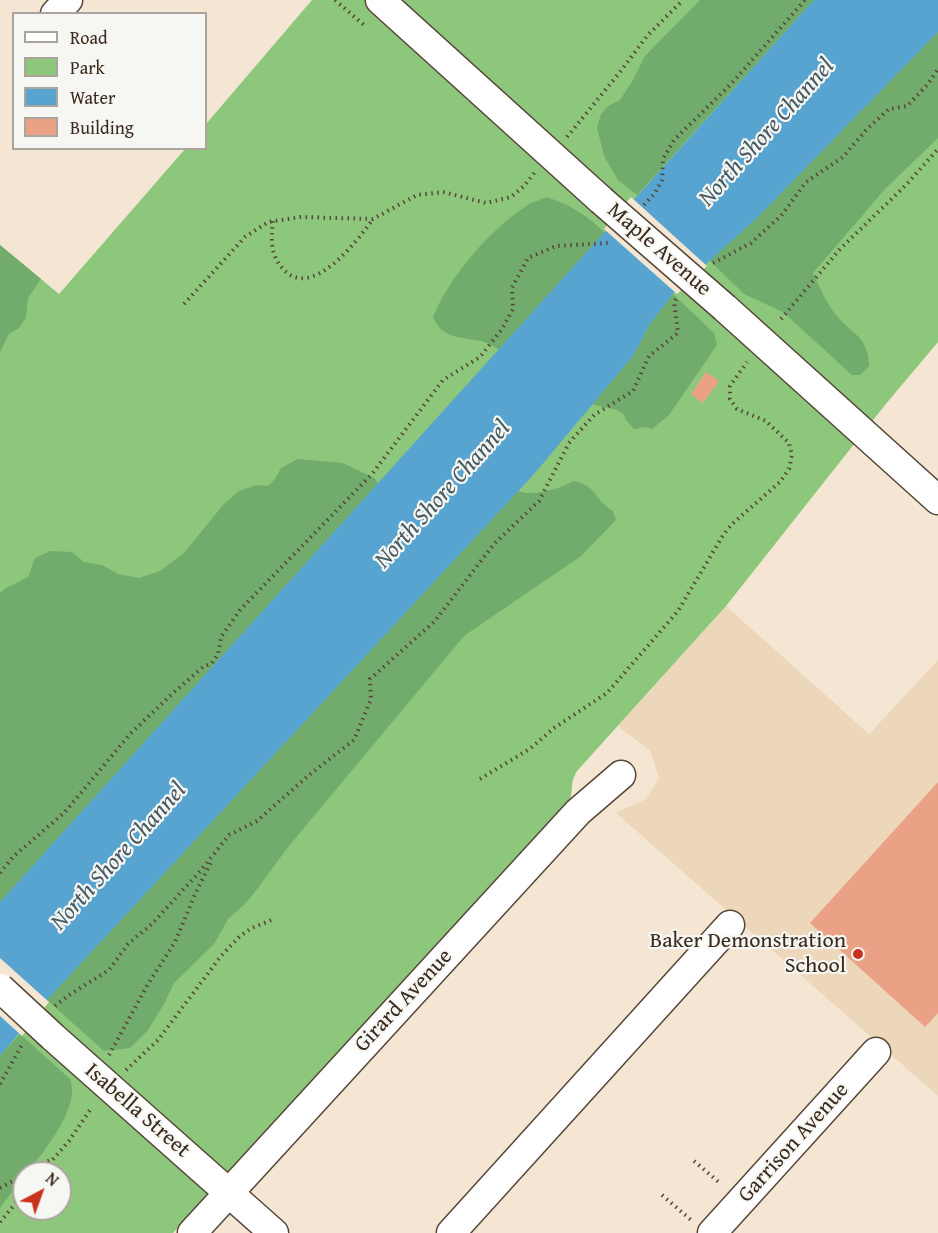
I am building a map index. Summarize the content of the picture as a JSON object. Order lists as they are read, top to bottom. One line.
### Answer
{"streets":{"street":["Maple Avenue","Girard Avenue","Isabella Street","Garrison Avenue"]},"crossings":[["Girard Avenue","Isabella Street"]],"water":["North Shore Channel"],"places":["Baker Demonstration School"],"legend":["Road","Park","Water","Building"],"north":"top right"}
